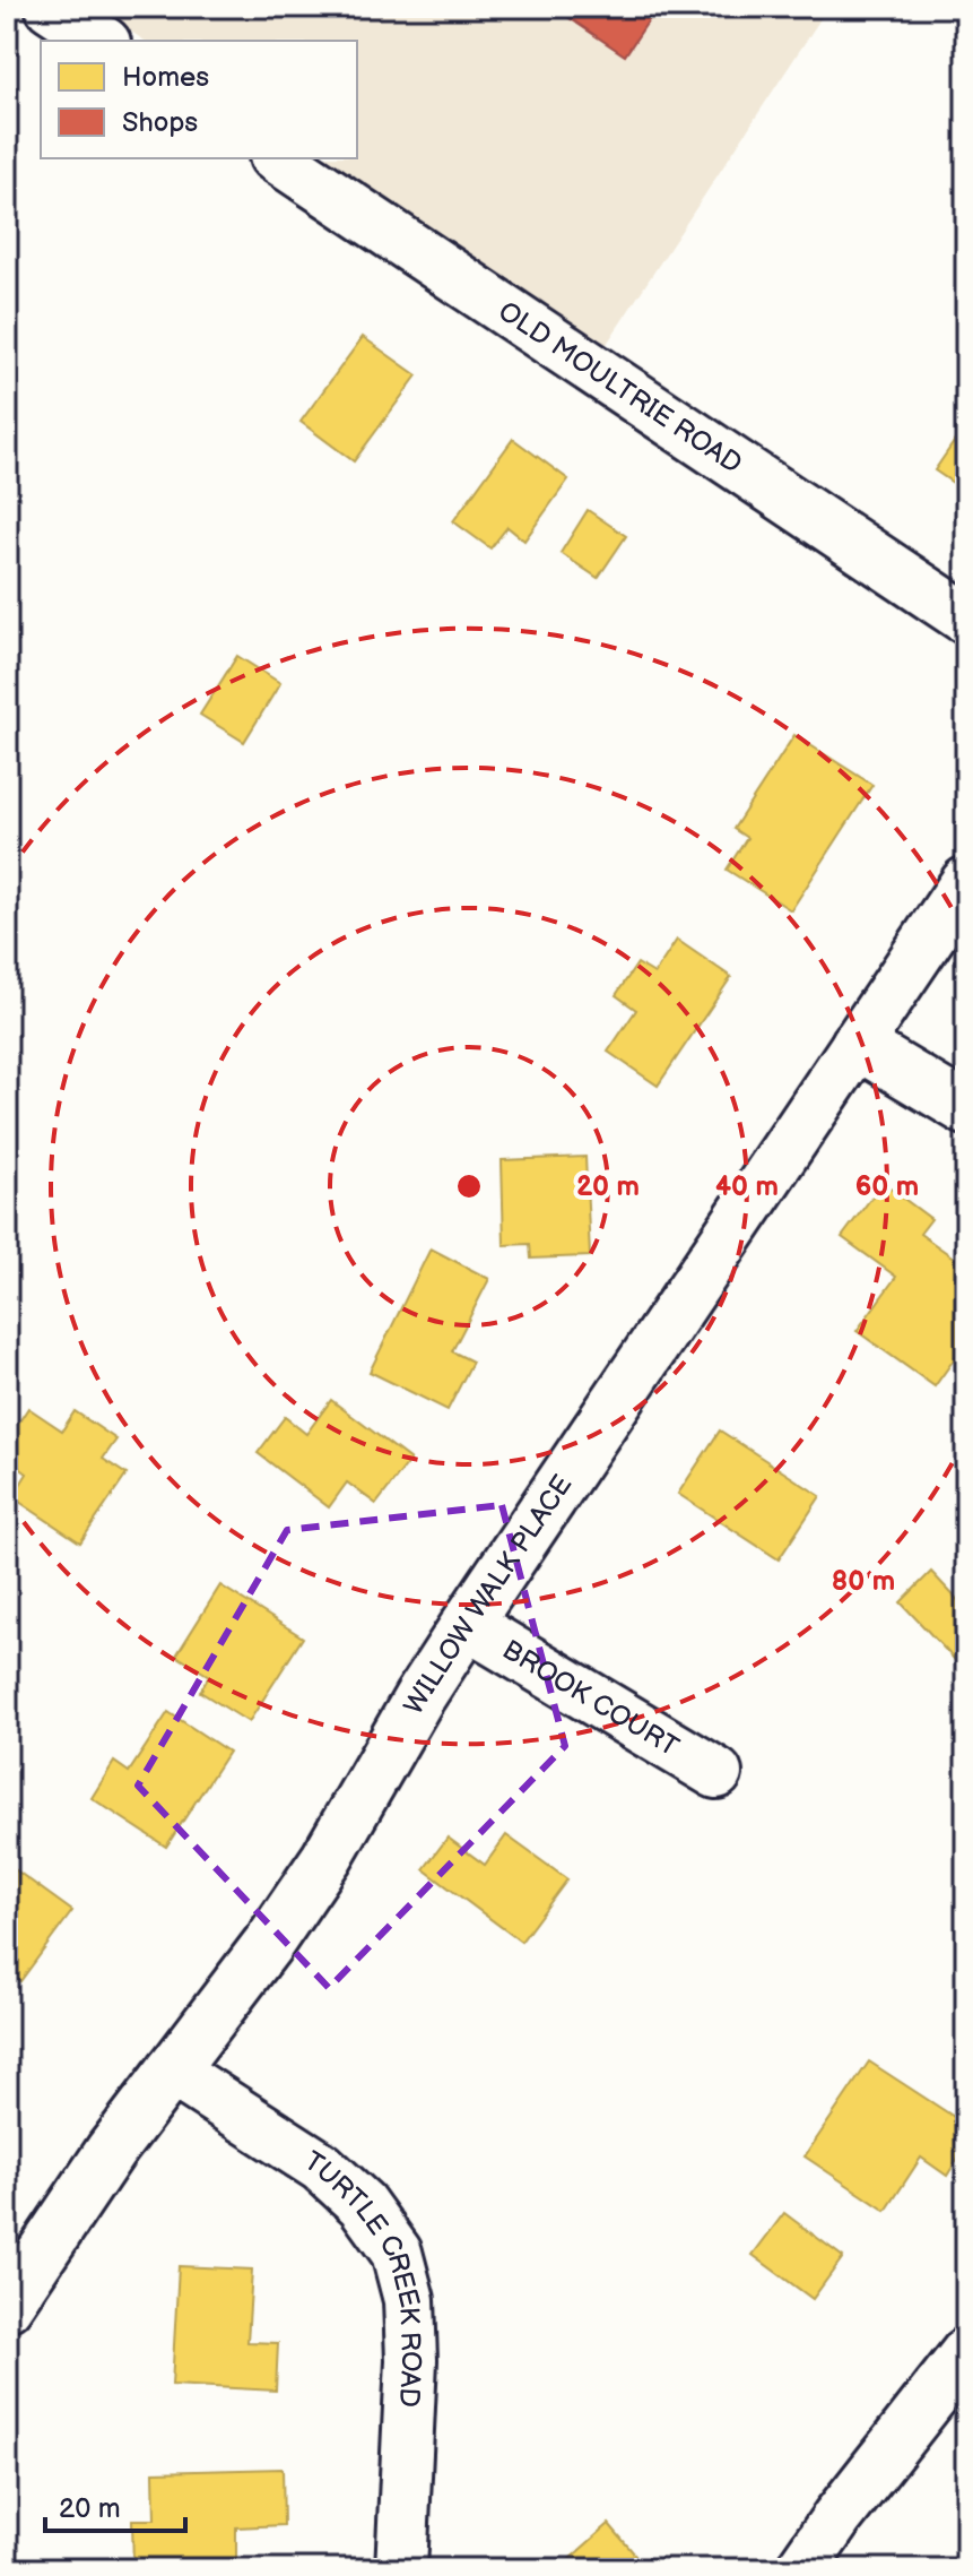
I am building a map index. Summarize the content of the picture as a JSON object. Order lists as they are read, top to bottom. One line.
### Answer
{"streets":{"street":["OLD MOULTRIE ROAD","WILLOW WALK PLACE","BROOK COURT","TURTLE CREEK ROAD"]},"crossings":[["WILLOW WALK PLACE","BROOK COURT"],["WILLOW WALK PLACE","TURTLE CREEK ROAD"]],"legend":["Homes","Shops"],"scale_bar":"20 m","rings":["20 m","40 m","60 m","80 m"]}
